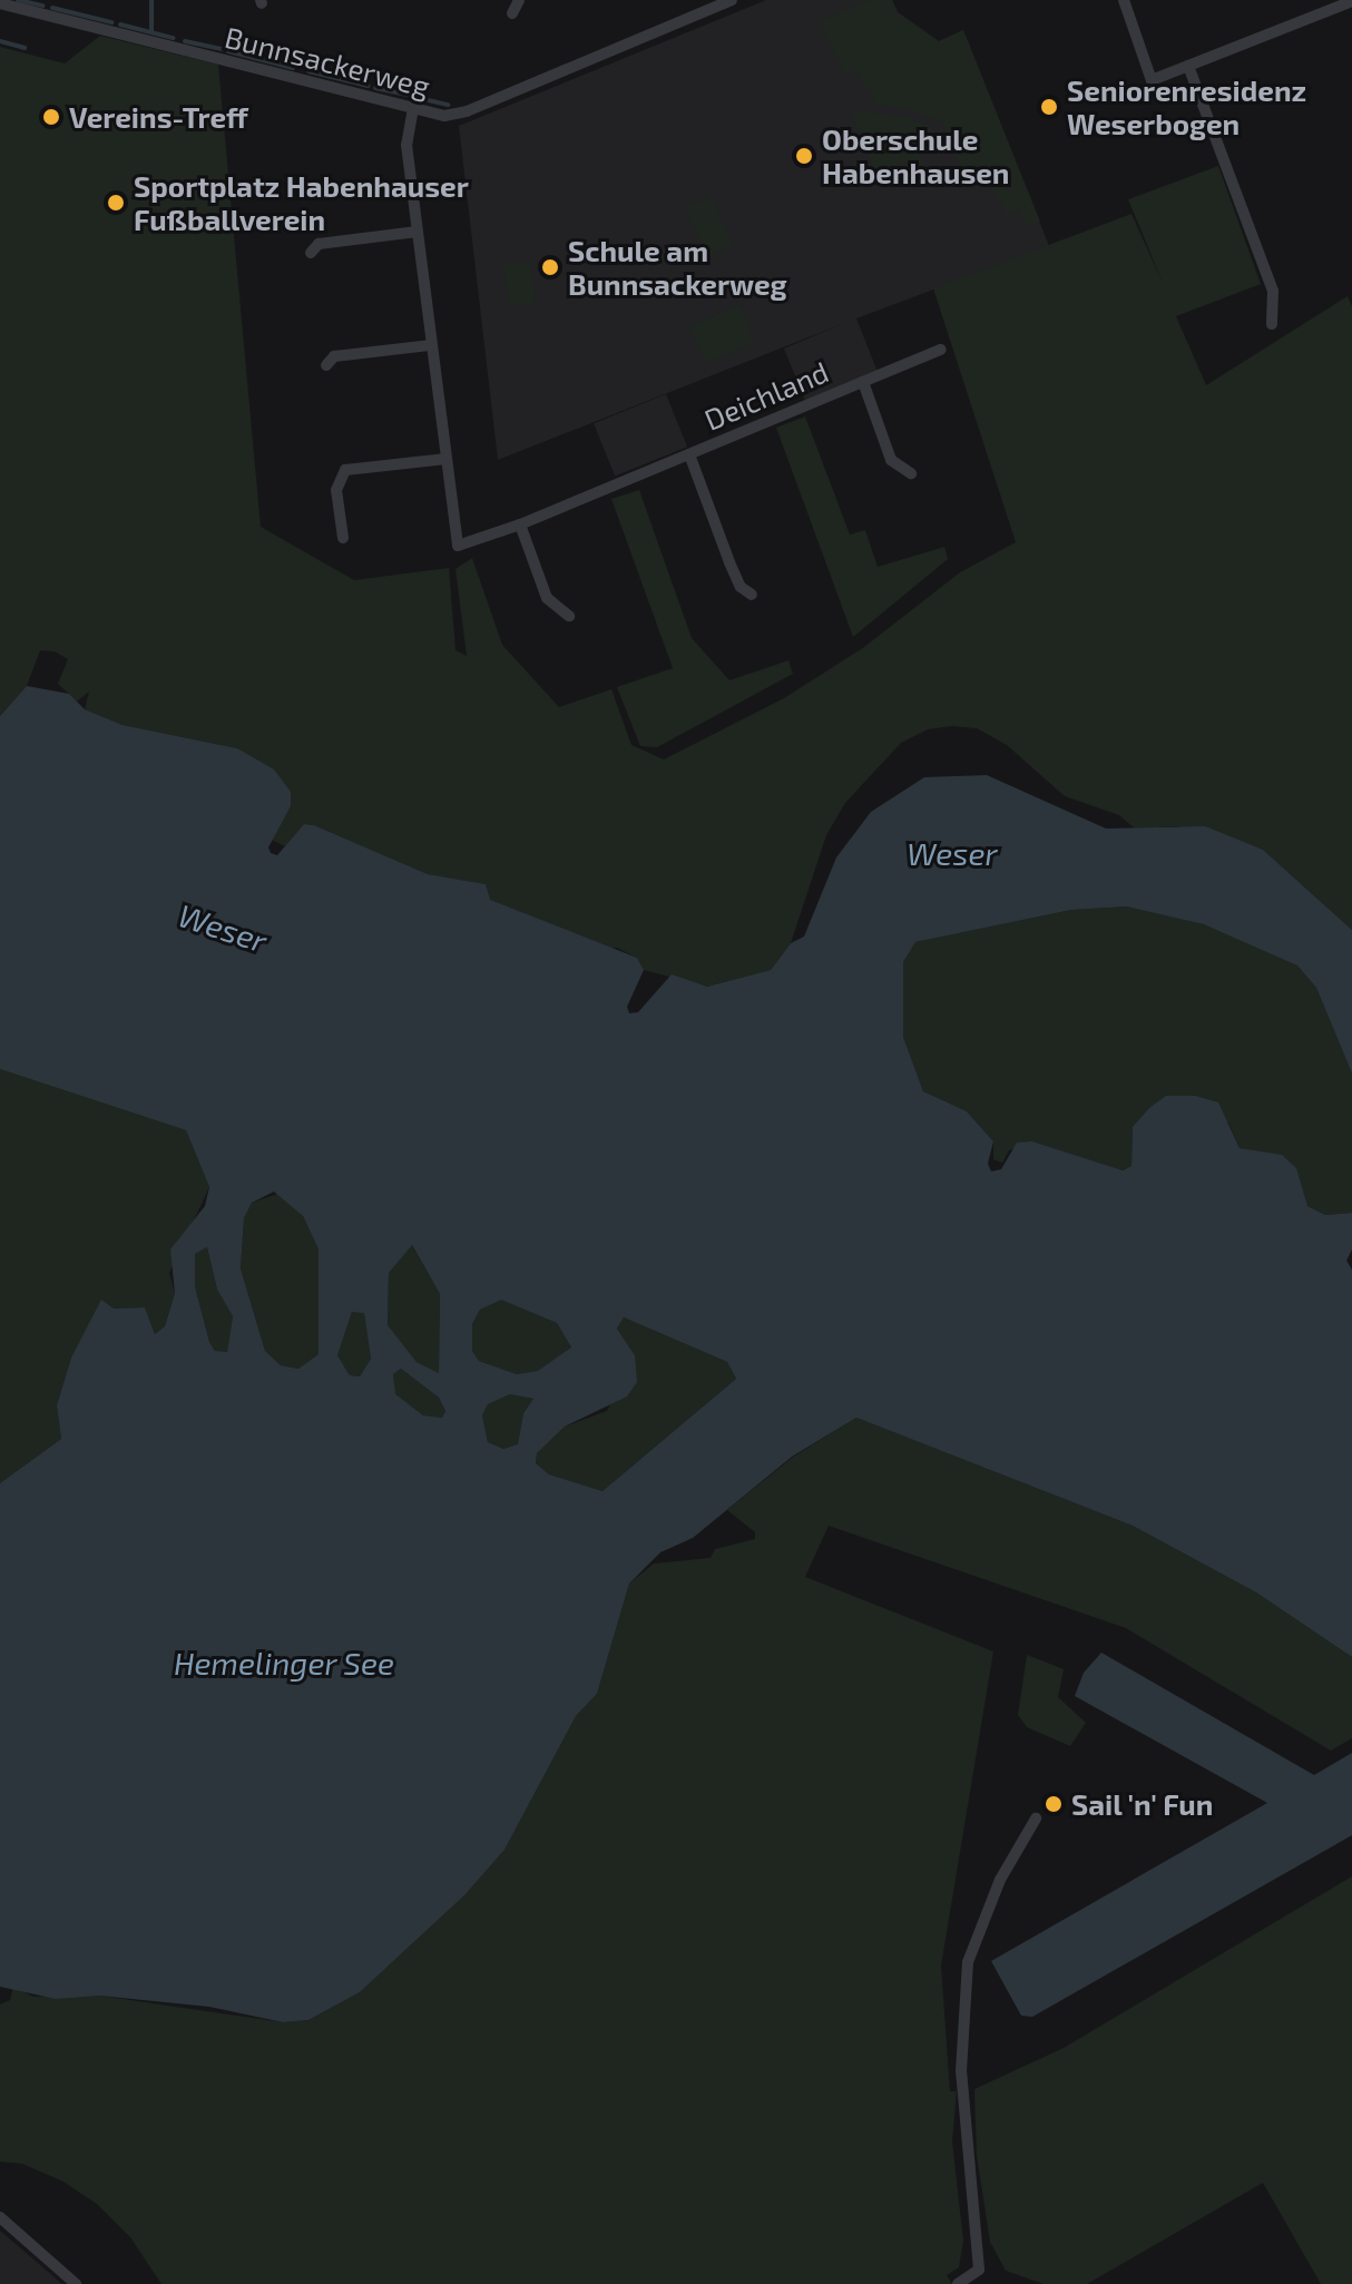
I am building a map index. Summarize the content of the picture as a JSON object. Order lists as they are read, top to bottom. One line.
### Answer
{"streets":{"street":["Bunnsackerweg","Deichland"]},"crossings":[["Bunnsackerweg","Deichland"]],"water":["Weser","Hemelinger See"],"places":["Seniorenresidenz Weserbogen","Vereins-Treff","Oberschule Habenhausen","Sportplatz Habenhauser Fußballverein","Schule am Bunnsackerweg","Sail 'n' Fun"]}
